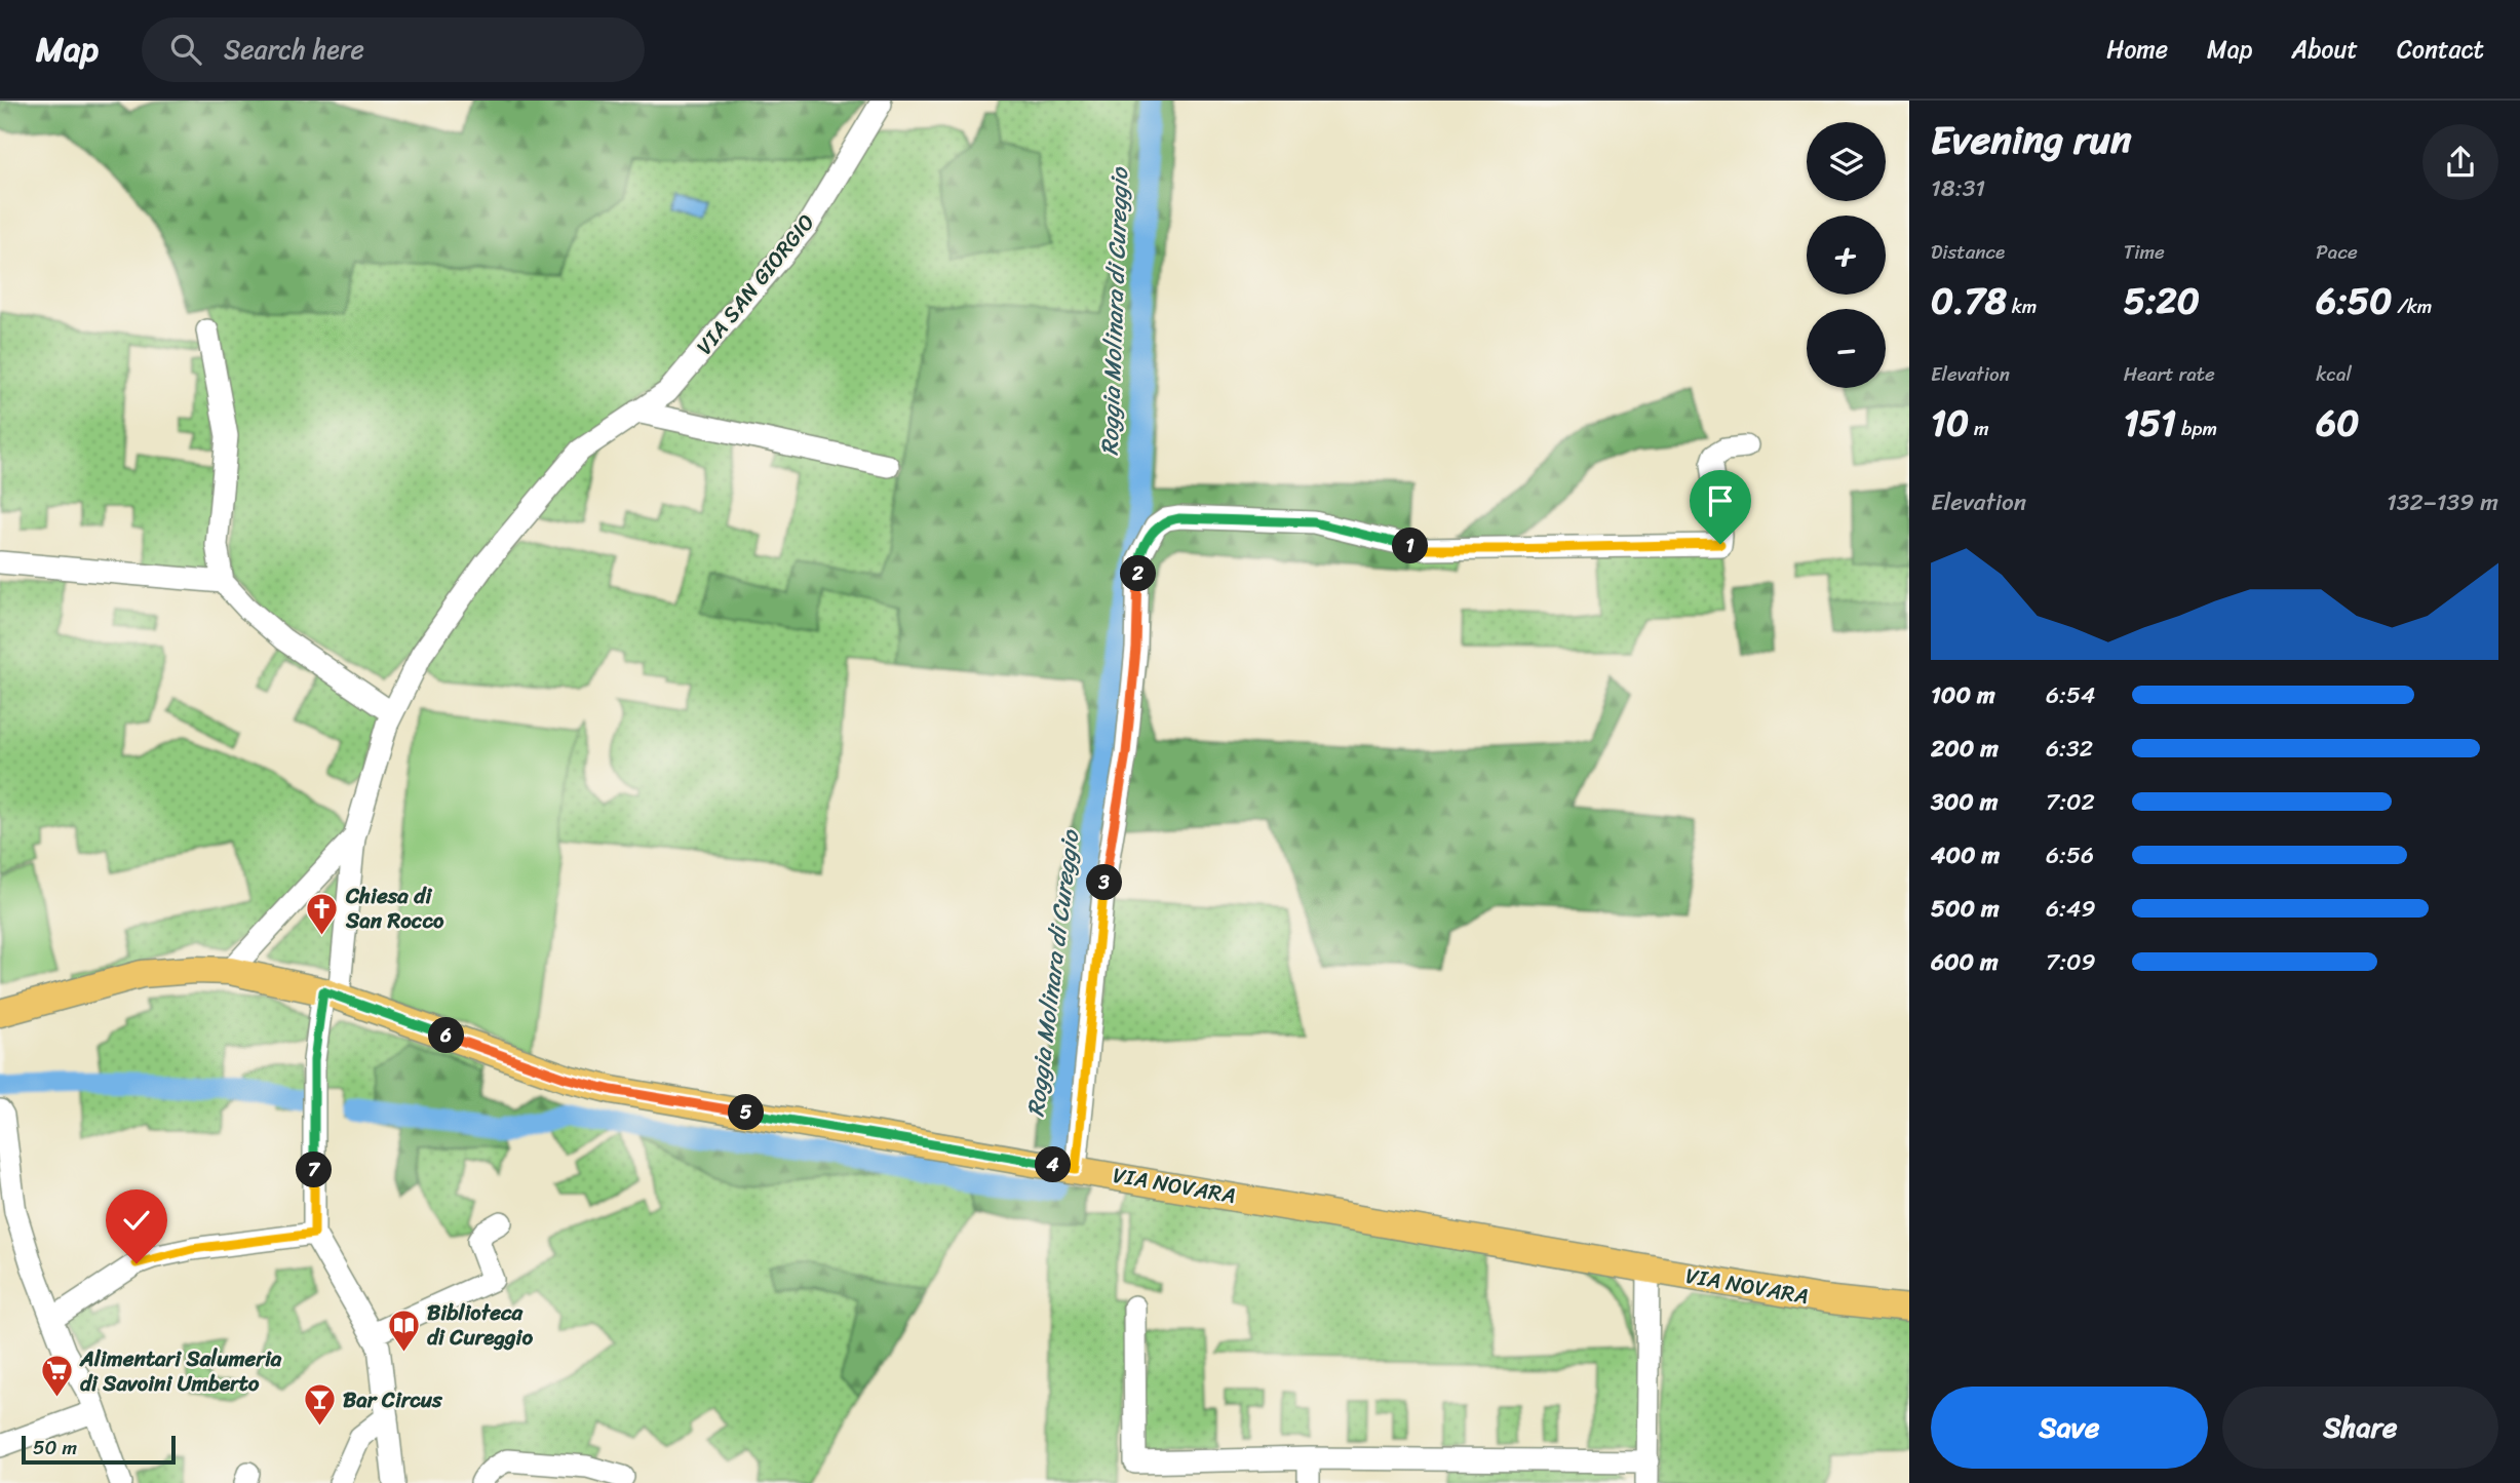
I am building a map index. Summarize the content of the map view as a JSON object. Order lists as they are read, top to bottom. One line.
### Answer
{"streets":{"main road":["VIA NOVARA"],"street":["VIA SAN GIORGIO"]},"water":["Roggia Molinara di Cureggio"],"places":{"church":["Chiesa di San Rocco"],"library":["Biblioteca di Cureggio"],"supermarket":["Alimentari Salumeria di Savoini Umberto"],"bar":["Bar Circus"]},"scale_bar":"50 m","page":{"header":"Map","search":"Search here","nav":["Home","Map","About","Contact"],"heading":["Evening run","18:31"],"map_buttons":["+","−"],"stats":[["Distance","0.78 km"],["Time","5:20"],["Pace","6:50 /km"],["Elevation","10 m"],["Heart rate","151 bpm"],["kcal","60"]],"chart":["Elevation","132–139 m"],"pins":["1","2","3","6","5","4","7"],"list":[{"name":"100 m","note":"6:54"},{"name":"200 m","note":"6:32"},{"name":"300 m","note":"7:02"},{"name":"400 m","note":"6:56"},{"name":"500 m","note":"6:49"},{"name":"600 m","note":"7:09"}],"buttons":["Save","Share"],"scale":"50 m"}}
